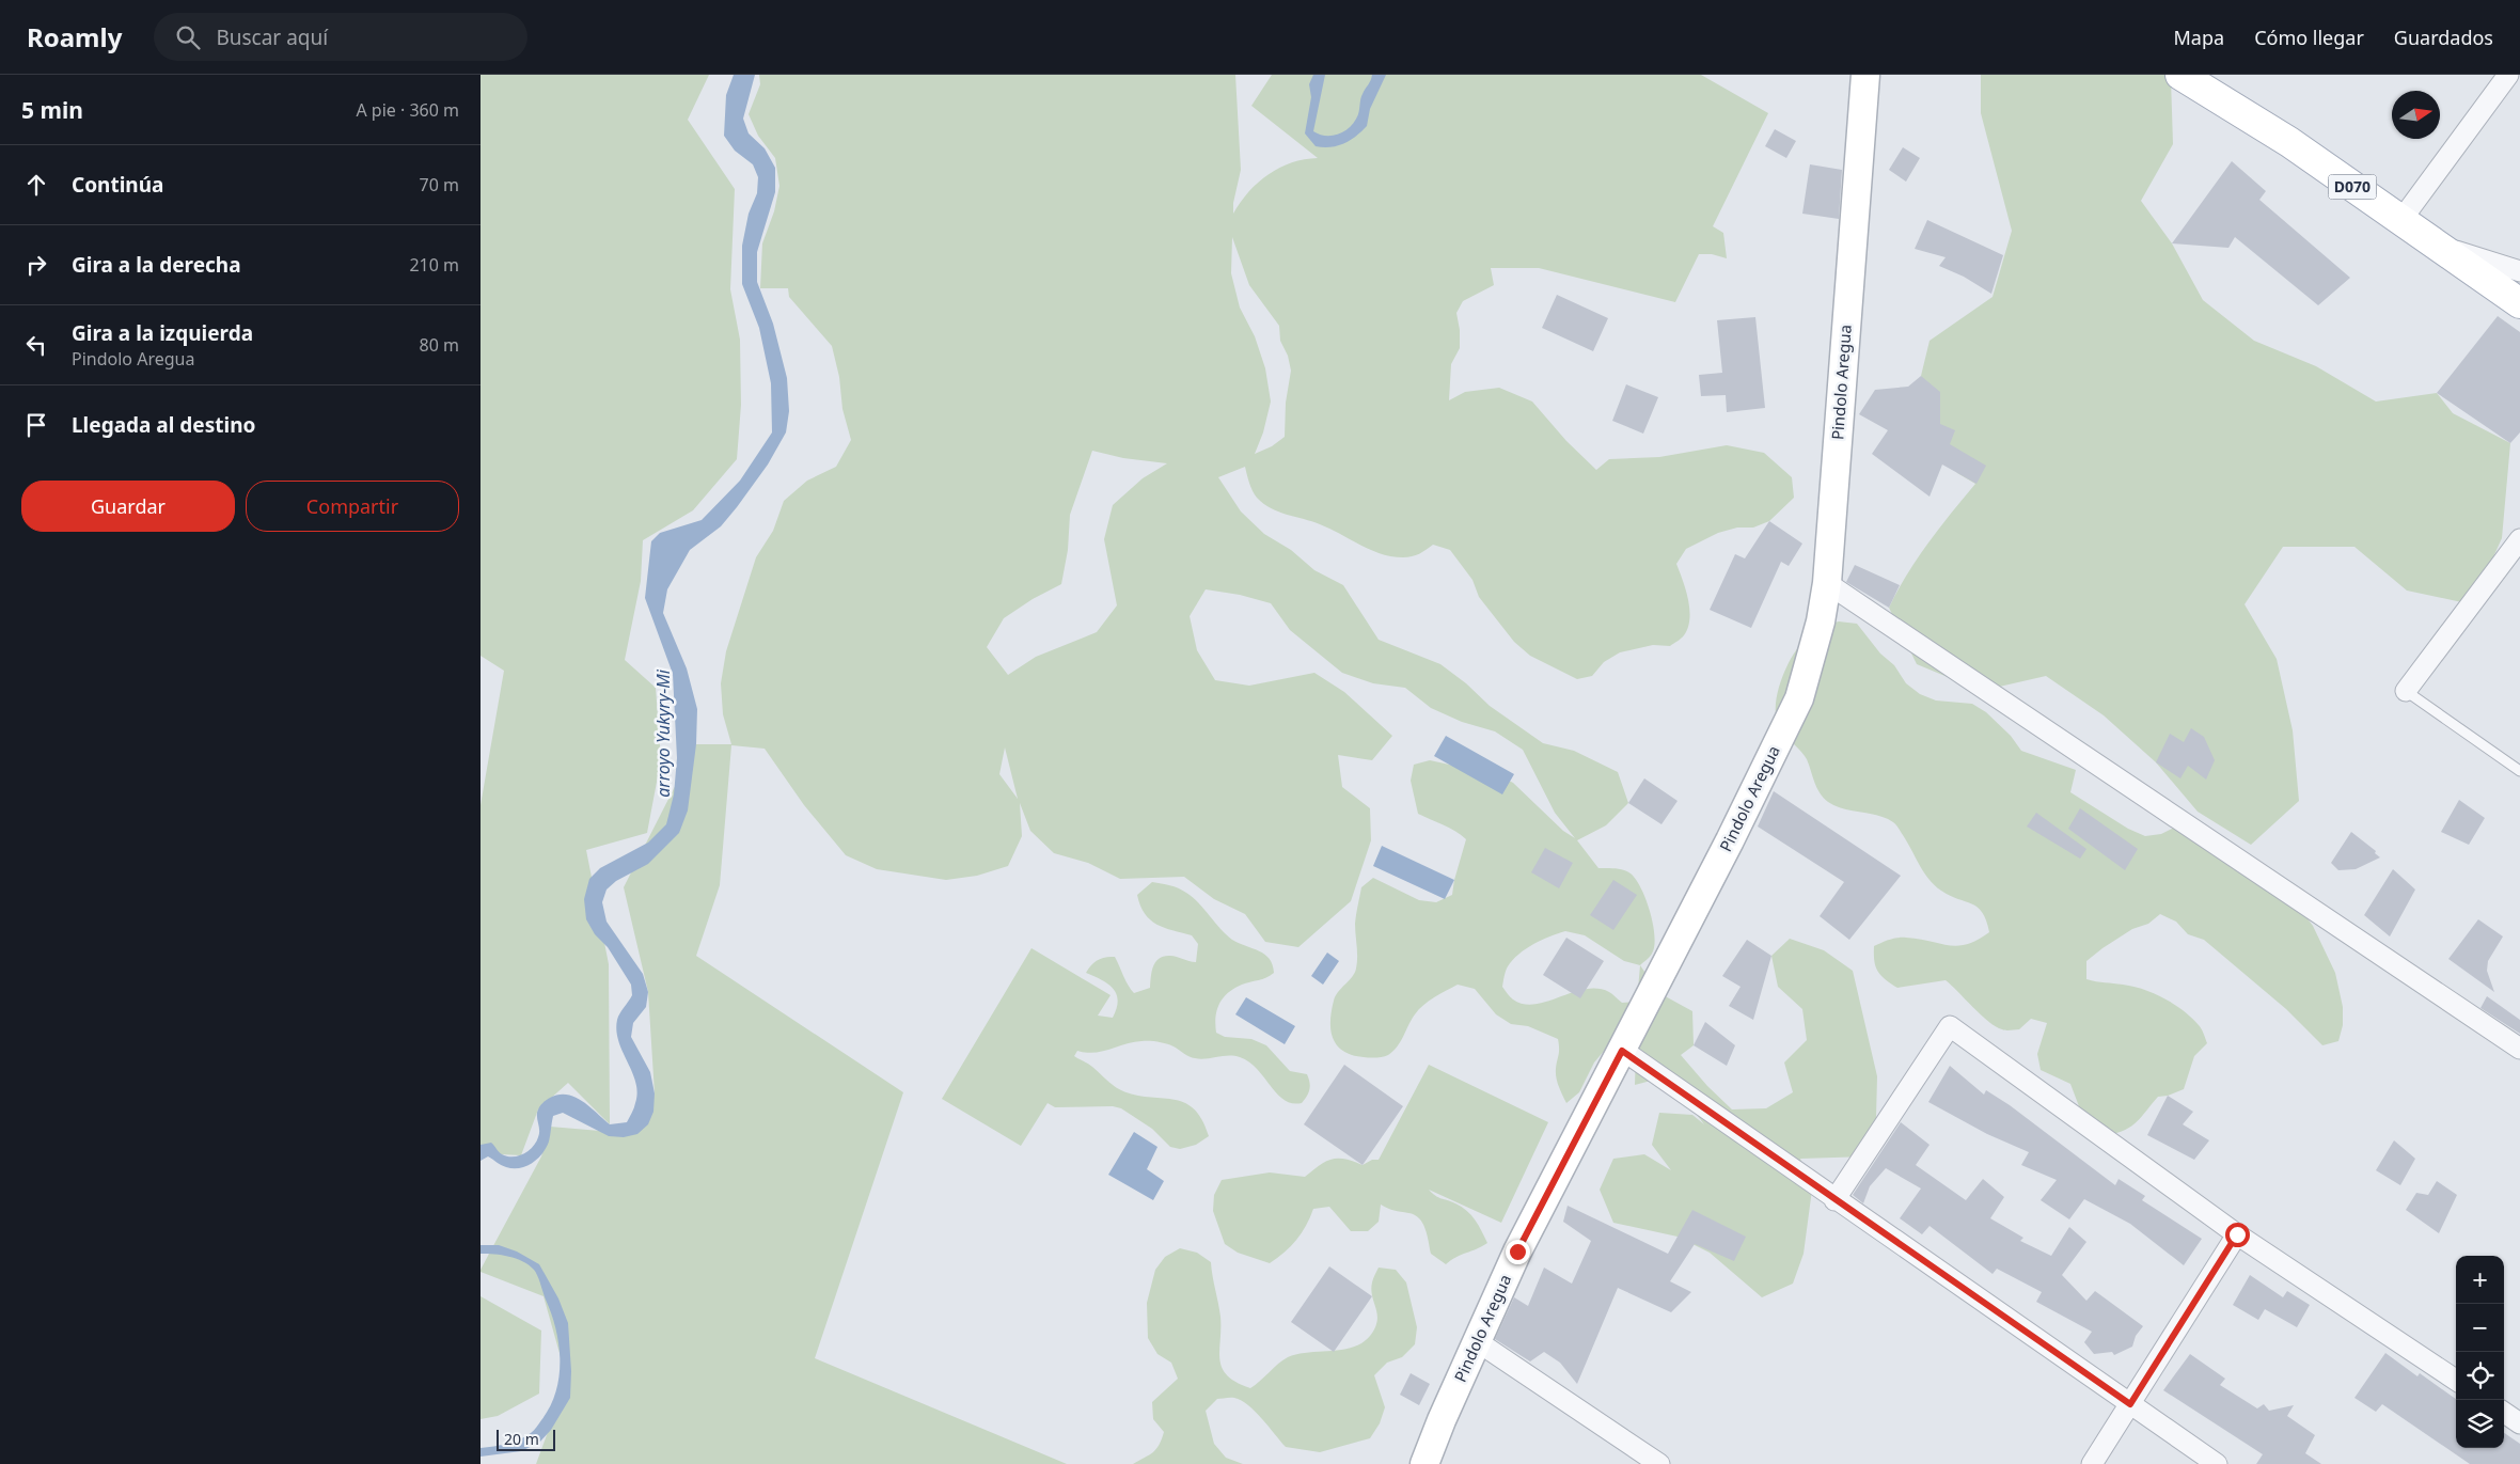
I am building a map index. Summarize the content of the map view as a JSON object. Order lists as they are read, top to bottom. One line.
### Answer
{"streets":{"main road":["D070","Pindolo Aregua"]},"water":["arroyo Yukyry-Mi"],"scale_bar":"20 m","north":"right","page":{"header":"Roamly","search":"Buscar aquí","nav":["Mapa","Cómo llegar","Guardados"],"heading":["5 min","A pie · 360 m"],"list":[["Continúa","70 m"],["Gira a la derecha","210 m"],["Gira a la izquierda","Pindolo Aregua","80 m"],"Llegada al destino"],"buttons":["Guardar","Compartir"],"map_buttons":["+","−"],"scale":"20 m"}}
